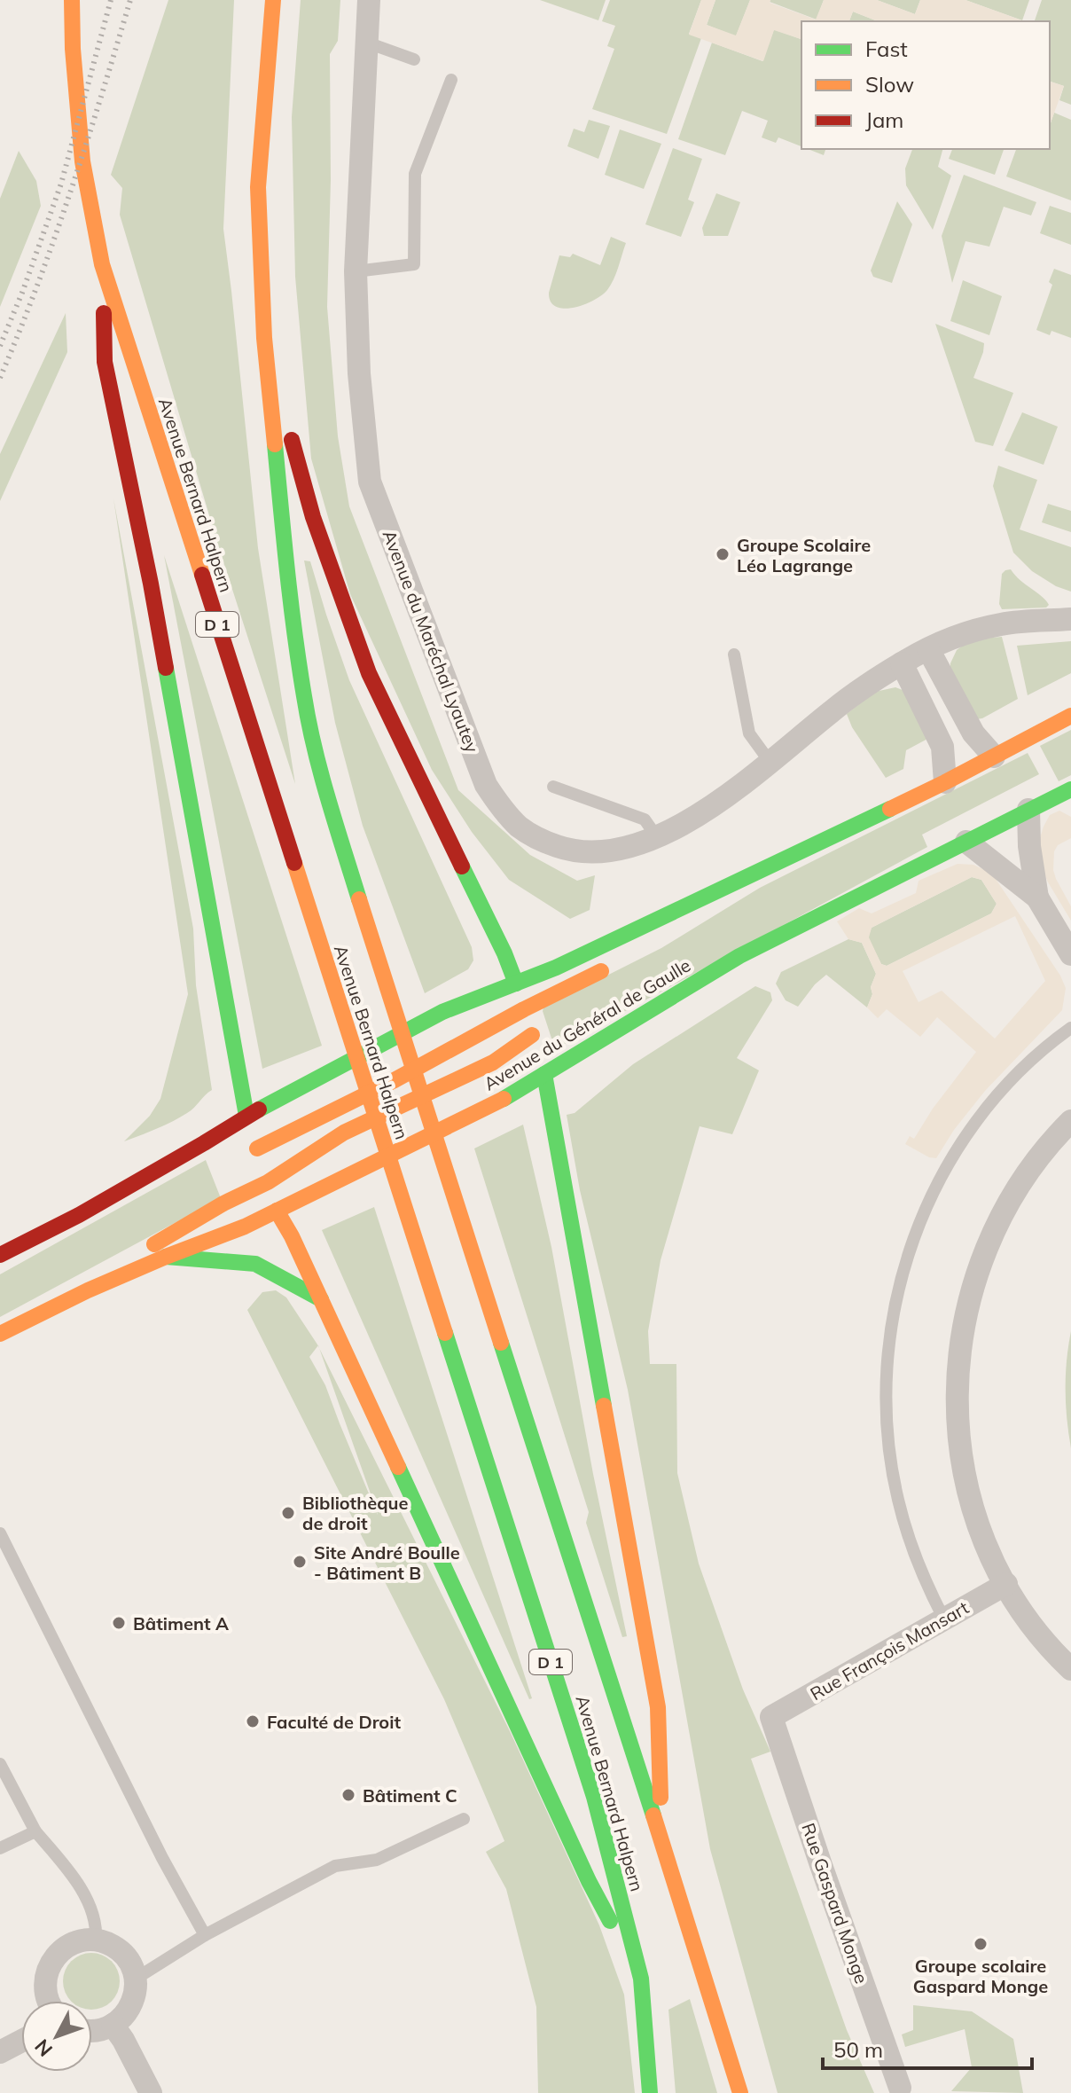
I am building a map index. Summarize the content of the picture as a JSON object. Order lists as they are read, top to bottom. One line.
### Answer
{"streets":{"main road":["Avenue Bernard Halpern","D 1","Avenue du Général de Gaulle"],"street":["Avenue du Maréchal Lyautey","Rue François Mansart","Rue Gaspard Monge"]},"crossings":[["Rue François Mansart","Rue Gaspard Monge"]],"places":["Groupe Scolaire Léo Lagrange","Bibliothèque de droit","Site André Boulle - Bâtiment B","Bâtiment A","Faculté de Droit","Bâtiment C","Groupe scolaire Gaspard Monge"],"legend":["Fast","Slow","Jam"],"scale_bar":"50 m","north":"bottom left"}
